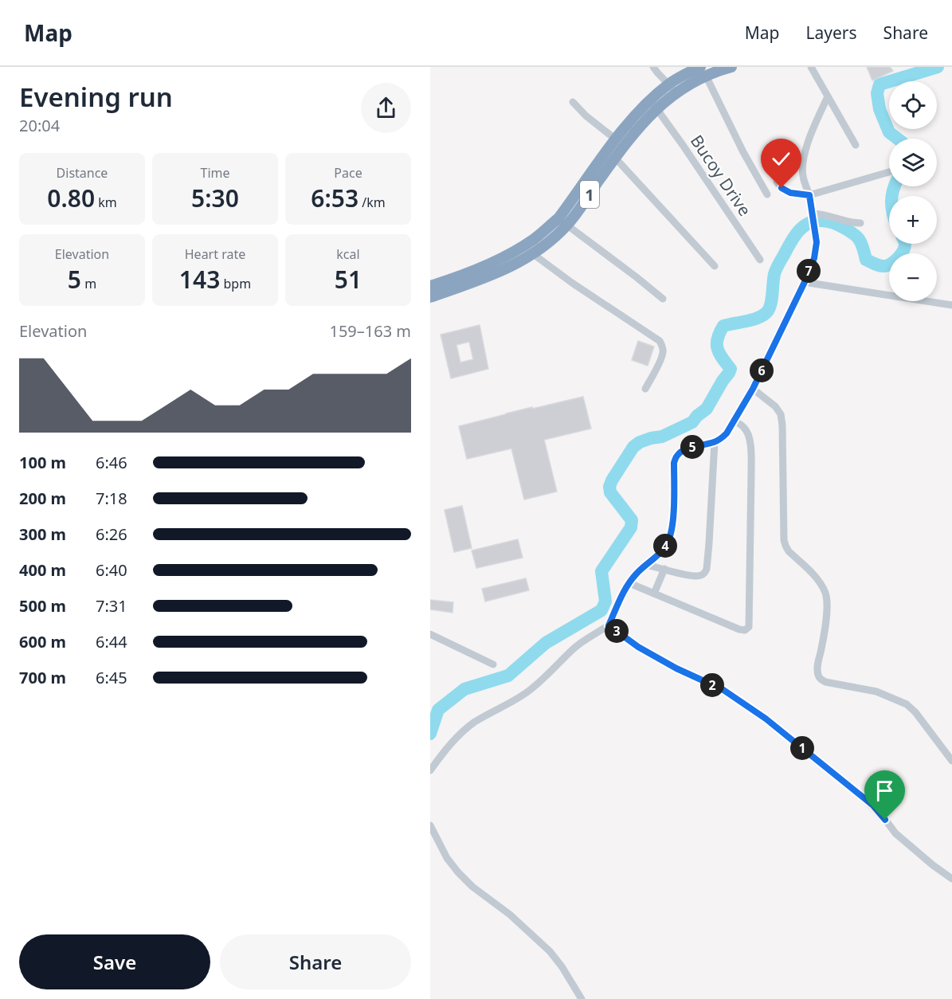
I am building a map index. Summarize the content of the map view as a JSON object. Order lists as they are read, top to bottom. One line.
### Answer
{"streets":{"highway":["1"],"street":["Bucoy Drive"]},"crossings":[["Bucoy Drive","1"]],"page":{"header":"Map","nav":["Map","Layers","Share"],"heading":["Evening run","20:04"],"map_buttons":["+","−"],"stats":[["Distance","0.80 km"],["Time","5:30"],["Pace","6:53 /km"],["Elevation","5 m"],["Heart rate","143 bpm"],["kcal","51"]],"pins":["7","6","5","4","3","2","1"],"chart":["Elevation","159–163 m"],"list":[{"name":"100 m","note":"6:46"},{"name":"200 m","note":"7:18"},{"name":"300 m","note":"6:26"},{"name":"400 m","note":"6:40"},{"name":"500 m","note":"7:31"},{"name":"600 m","note":"6:44"},{"name":"700 m","note":"6:45"}],"buttons":["Save","Share"]}}
